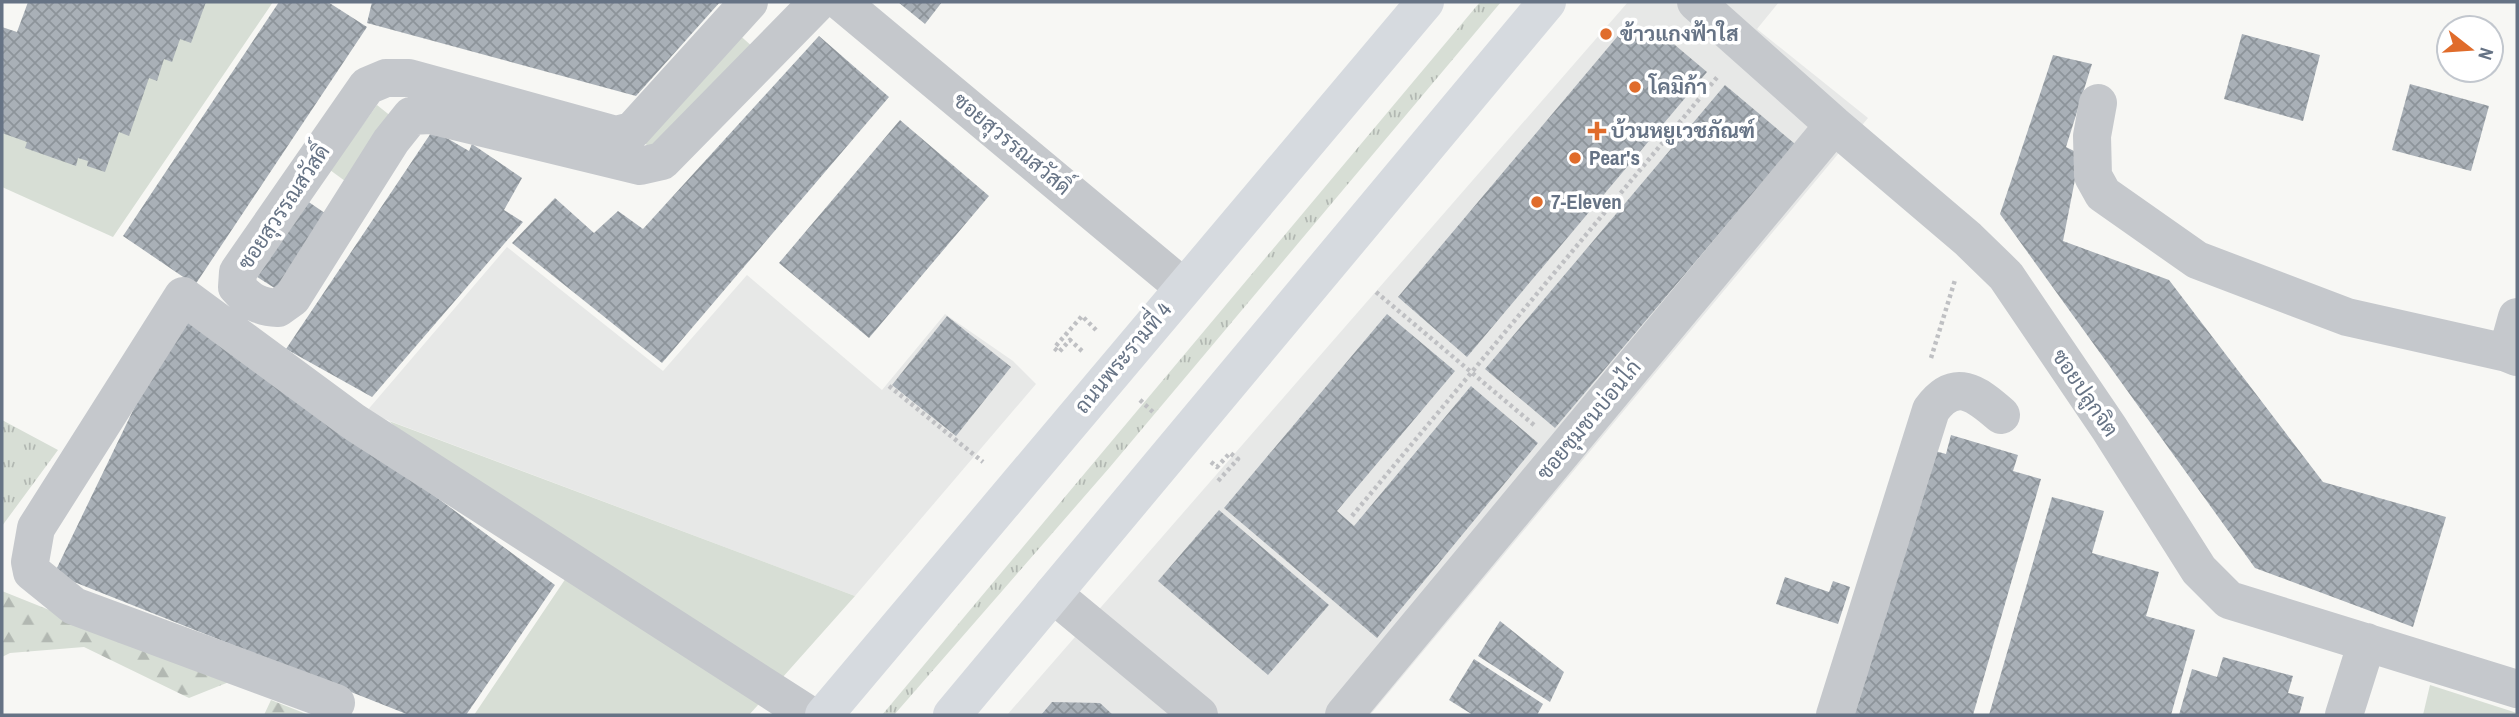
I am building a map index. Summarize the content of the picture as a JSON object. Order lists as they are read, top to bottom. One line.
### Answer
{"streets":{"main road":["ถนนพระรามที่ 4"],"street":["ซอยสุวรรณสวัสดิ์","ซอยปลูกจิต","ซอยชุมชนบ่อนไก่"]},"crossings":[["ซอยสุวรรณสวัสดิ์","ถนนพระรามที่ 4"],["ซอยปลูกจิต","ซอยชุมชนบ่อนไก่"]],"places":{"other":["ข้าวแกงฟ้าใส","โคมิก้า","Pear's","7-Eleven"],"health":["บ้วนหยูเวชภัณฑ์"]},"north":"right"}
